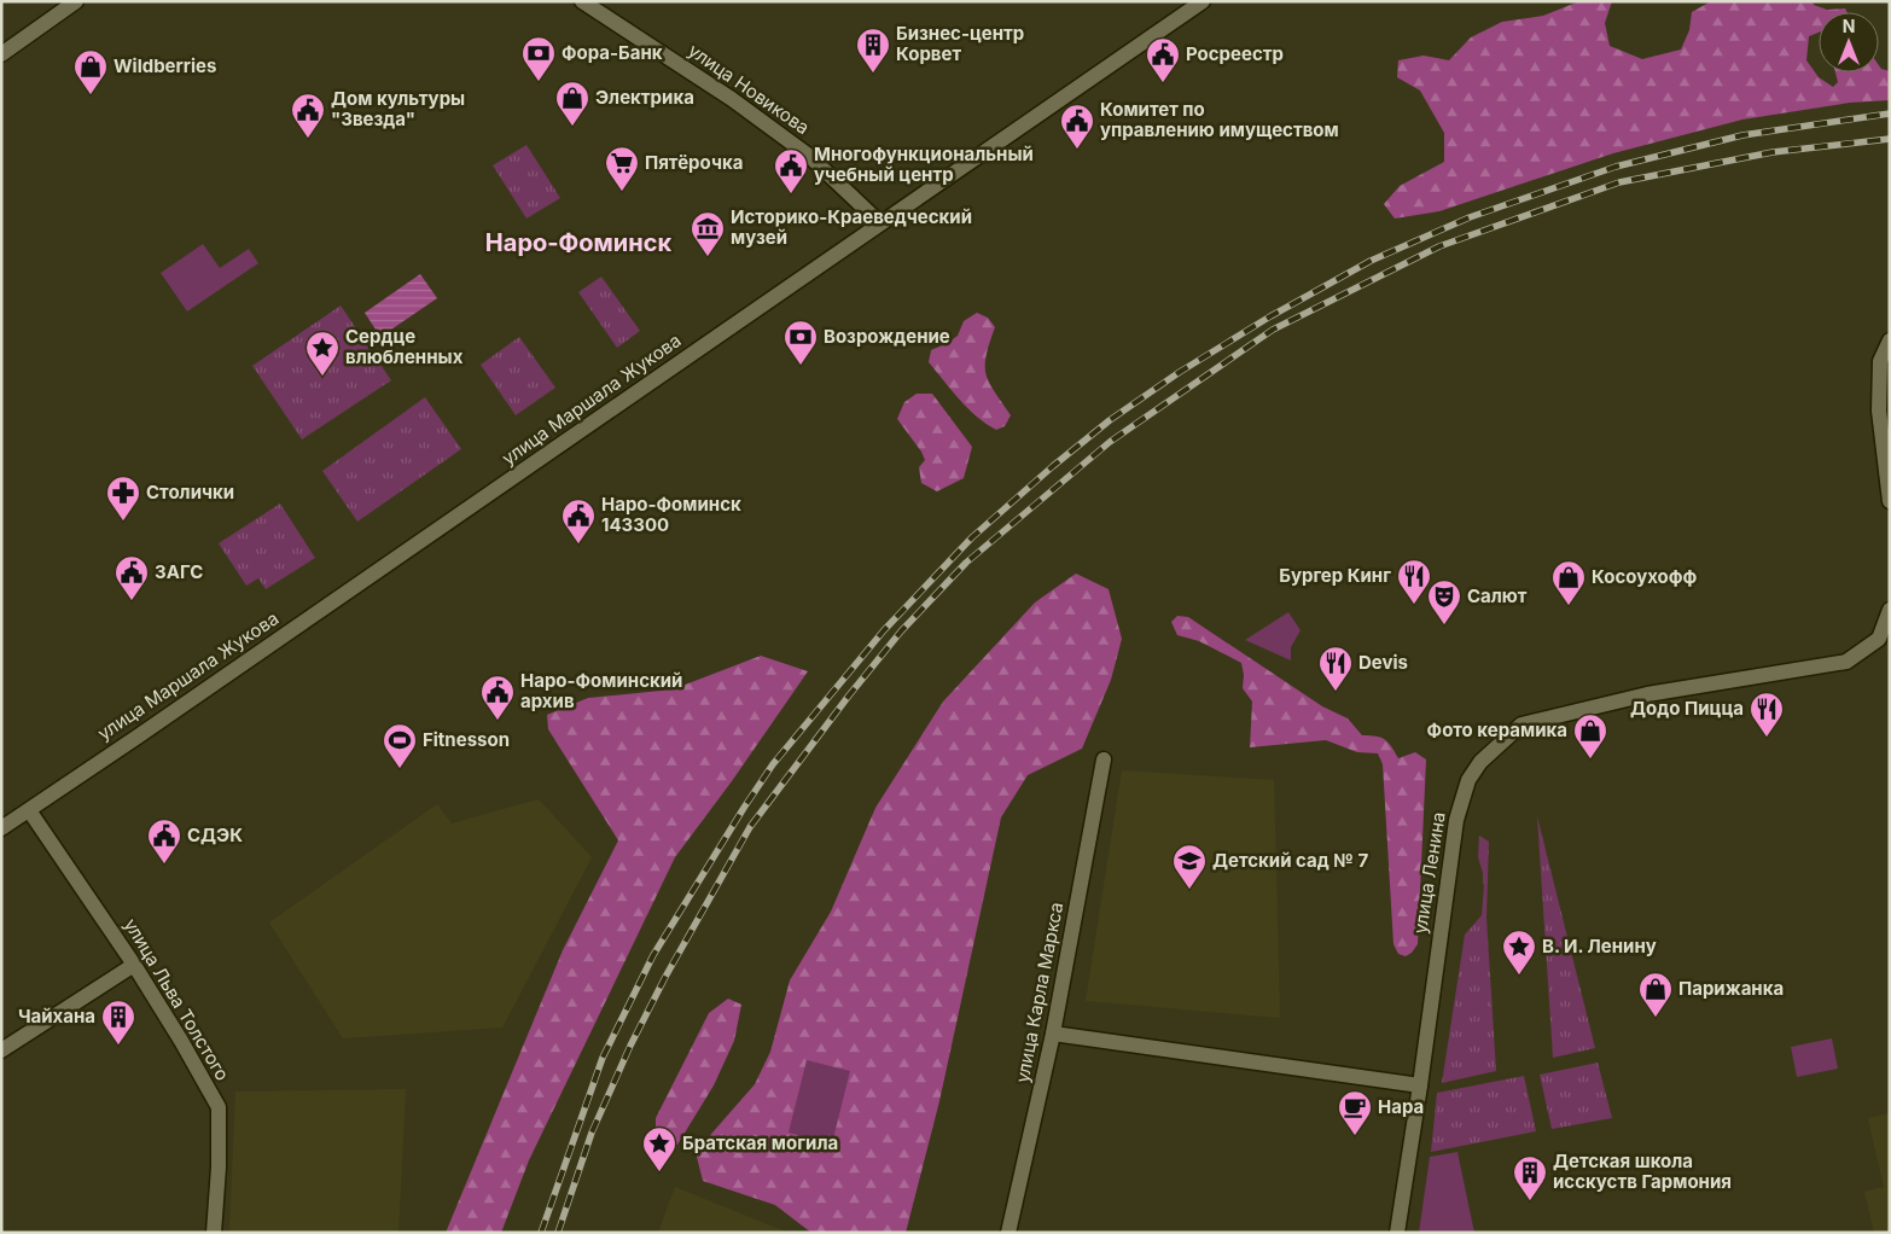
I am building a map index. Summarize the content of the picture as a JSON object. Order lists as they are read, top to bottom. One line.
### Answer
{"streets":{"street":["улица Новикова","улица Маршала Жукова","улица Ленина","улица Карла Маркса","улица Льва Толстого"]},"crossings":[["улица Новикова","улица Маршала Жукова"],["улица Маршала Жукова","улица Льва Толстого"]],"districts":["Наро-Фоминск"],"places":{"building":["Бизнес-центр Корвет","Чайхана","Детская школа исскуств Гармония"],"bank":["Фора-Банк","Возрождение"],"public building":["Росреестр","Дом культуры \"Звезда\"","Комитет по управлению имуществом","Многофункциональный учебный центр","Наро-Фоминск 143300","ЗАГС","Наро-Фоминский архив","СДЭК"],"shop":["Wildberries","Электрика","Косоухофф","Фото керамика","Парижанка"],"supermarket":["Пятёрочка"],"museum":["Историко-Краеведческий музей"],"place":["Сердце влюбленных","В. И. Ленину","Братская могила"],"pharmacy":["Столички"],"restaurant":["Бургер Кинг","Devis","Додо Пицца"],"theatre":["Салют"],"sports":["Fitnesson"],"school or university":["Детский сад № 7"],"cafe":["Нара"]},"north":"top"}
